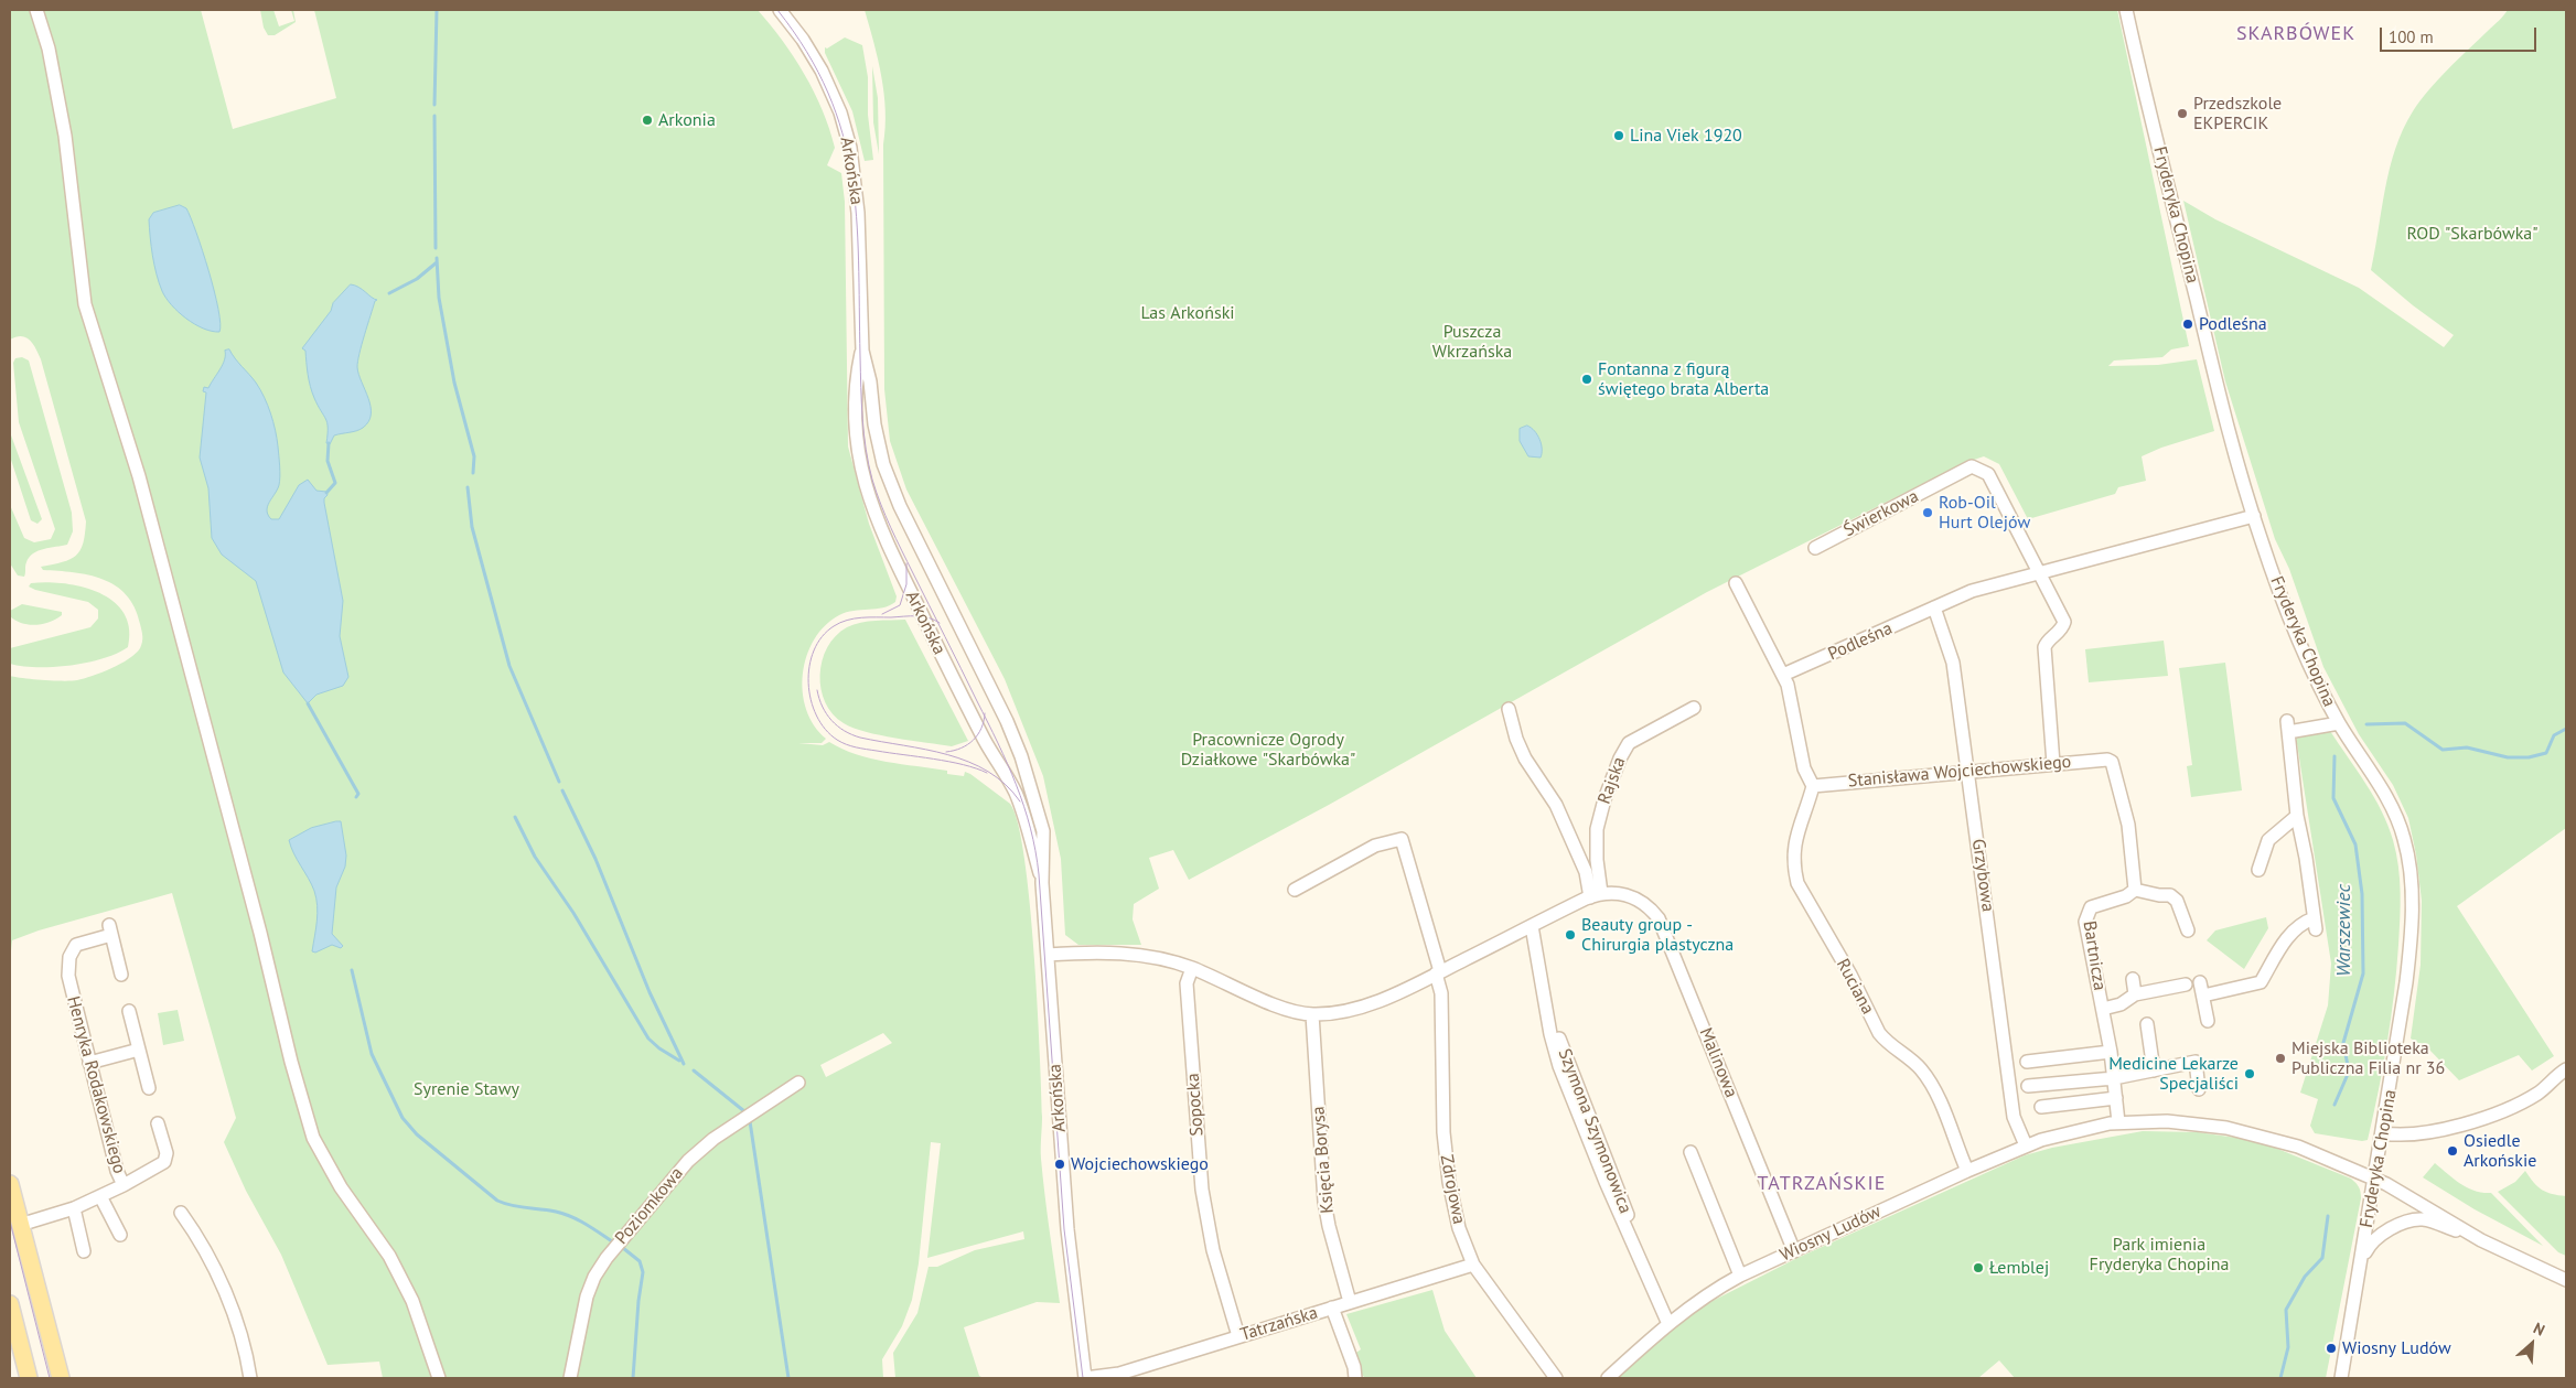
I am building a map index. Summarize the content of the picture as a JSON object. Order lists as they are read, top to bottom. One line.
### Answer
{"streets":{"street":["Arkońska","Fryderyka Chopina","Świerkowa","Podleśna","Stanisława Wojciechowskiego","Rajska","Grzybowa","Bartnicza","Ruciana","Malinowa","Henryka Rodakowskiego","Sopocka","Szymona Szymonowica","Księcia Borysa","Zdrojowa","Poziomkowa","Wiosny Ludów","Tatrzańska"]},"crossings":[["Arkońska","Tatrzańska"],["Fryderyka Chopina","Podleśna"],["Fryderyka Chopina","Wiosny Ludów"],["Świerkowa","Podleśna"],["Świerkowa","Stanisława Wojciechowskiego"],["Podleśna","Grzybowa"],["Stanisława Wojciechowskiego","Grzybowa"],["Stanisława Wojciechowskiego","Bartnicza"],["Stanisława Wojciechowskiego","Ruciana"],["Rajska","Malinowa"],["Grzybowa","Wiosny Ludów"],["Bartnicza","Wiosny Ludów"],["Ruciana","Wiosny Ludów"],["Malinowa","Wiosny Ludów"],["Sopocka","Tatrzańska"],["Szymona Szymonowica","Wiosny Ludów"],["Księcia Borysa","Tatrzańska"],["Zdrojowa","Tatrzańska"]],"districts":["SKARBÓWEK","TATRZAŃSKIE"],"water":["Warszewiec"],"parks":["ROD \"Skarbówka\"","Las Arkoński","Puszcza Wkrzańska","Pracownicze Ogrody Działkowe \"Skarbówka\"","Syrenie Stawy","Park imienia Fryderyka Chopina"],"places":["Przedszkole EKPERCIK","Arkonia","Lina Viek 1920","Podleśna","Fontanna z figurą świętego brata Alberta","Rob-Oil Hurt Olejów","Beauty group - Chirurgia plastyczna","Miejska Biblioteka Publiczna Filia nr 36","Medicine Lekarze Specjaliści","Osiedle Arkońskie","Wojciechowskiego","Łemblej","Wiosny Ludów"],"scale_bar":"100 m","north":"top right"}
